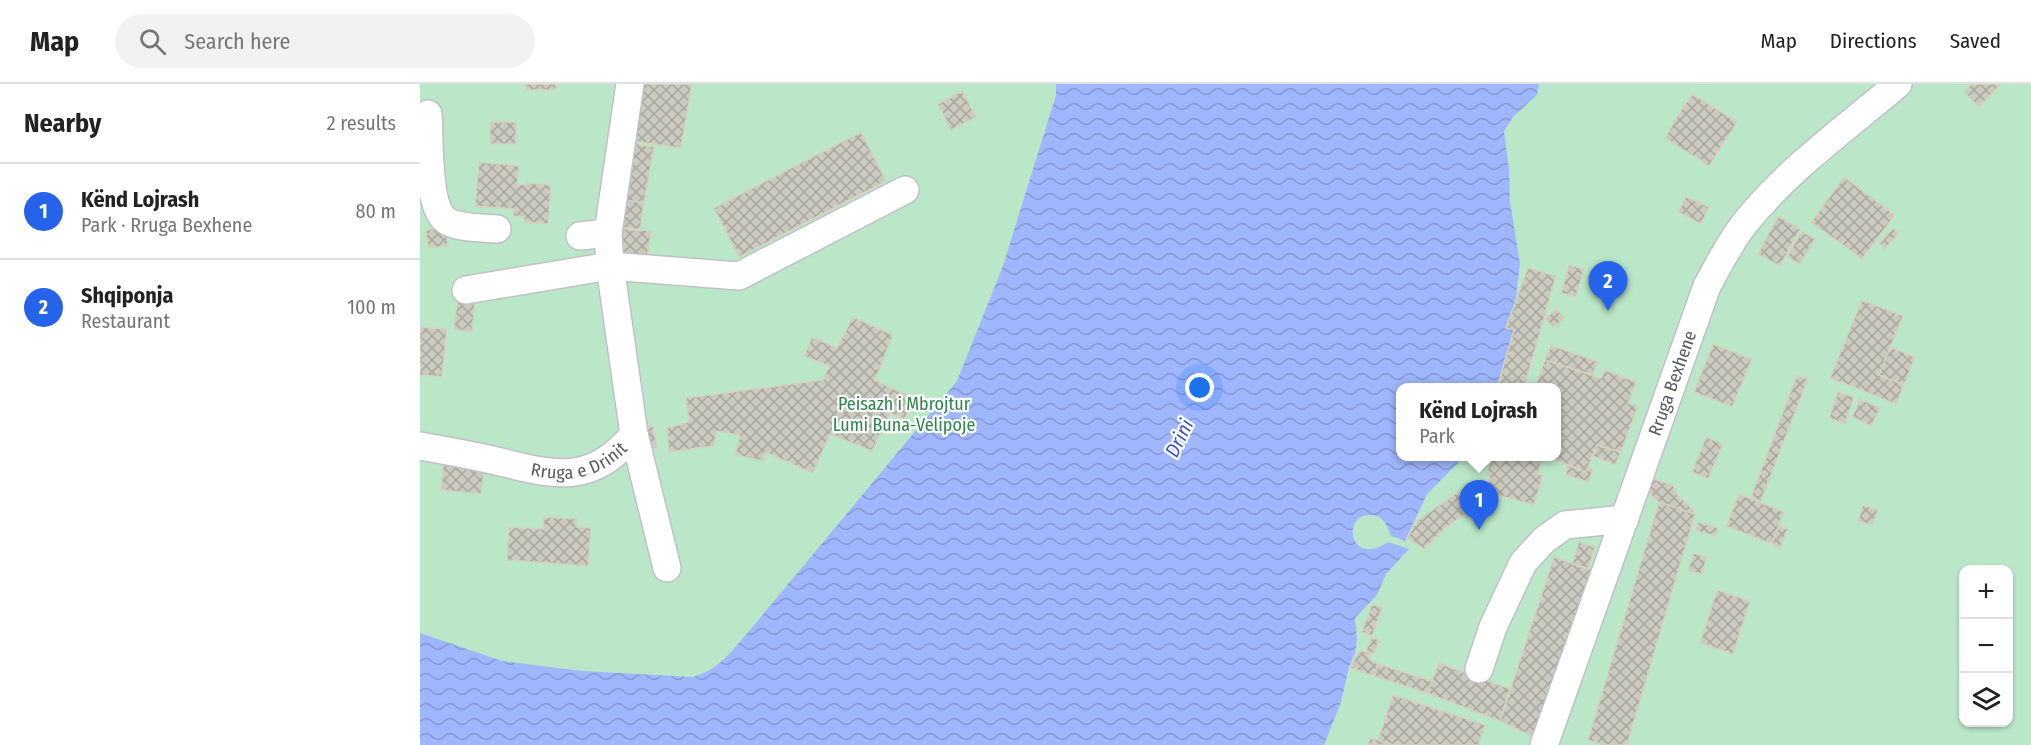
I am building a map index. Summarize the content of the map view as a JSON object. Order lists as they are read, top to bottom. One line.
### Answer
{"streets":{"street":["Rruga Bexhene","Rruga e Drinit"]},"water":["Drini"],"parks":["Peisazh i Mbrojtur Lumi Buna-Velipoje"],"page":{"header":"Map","search":"Search here","nav":["Map","Directions","Saved"],"heading":["Nearby","2 results"],"list":[{"mark":"1","name":"Kënd Lojrash","note":"Park · Rruga Bexhene","value":"80 m"},{"mark":"2","name":"Shqiponja","note":"Restaurant","value":"100 m"}],"pins":["2","1"],"popup":["Kënd Lojrash","Park"],"map_buttons":["+","−"]}}
